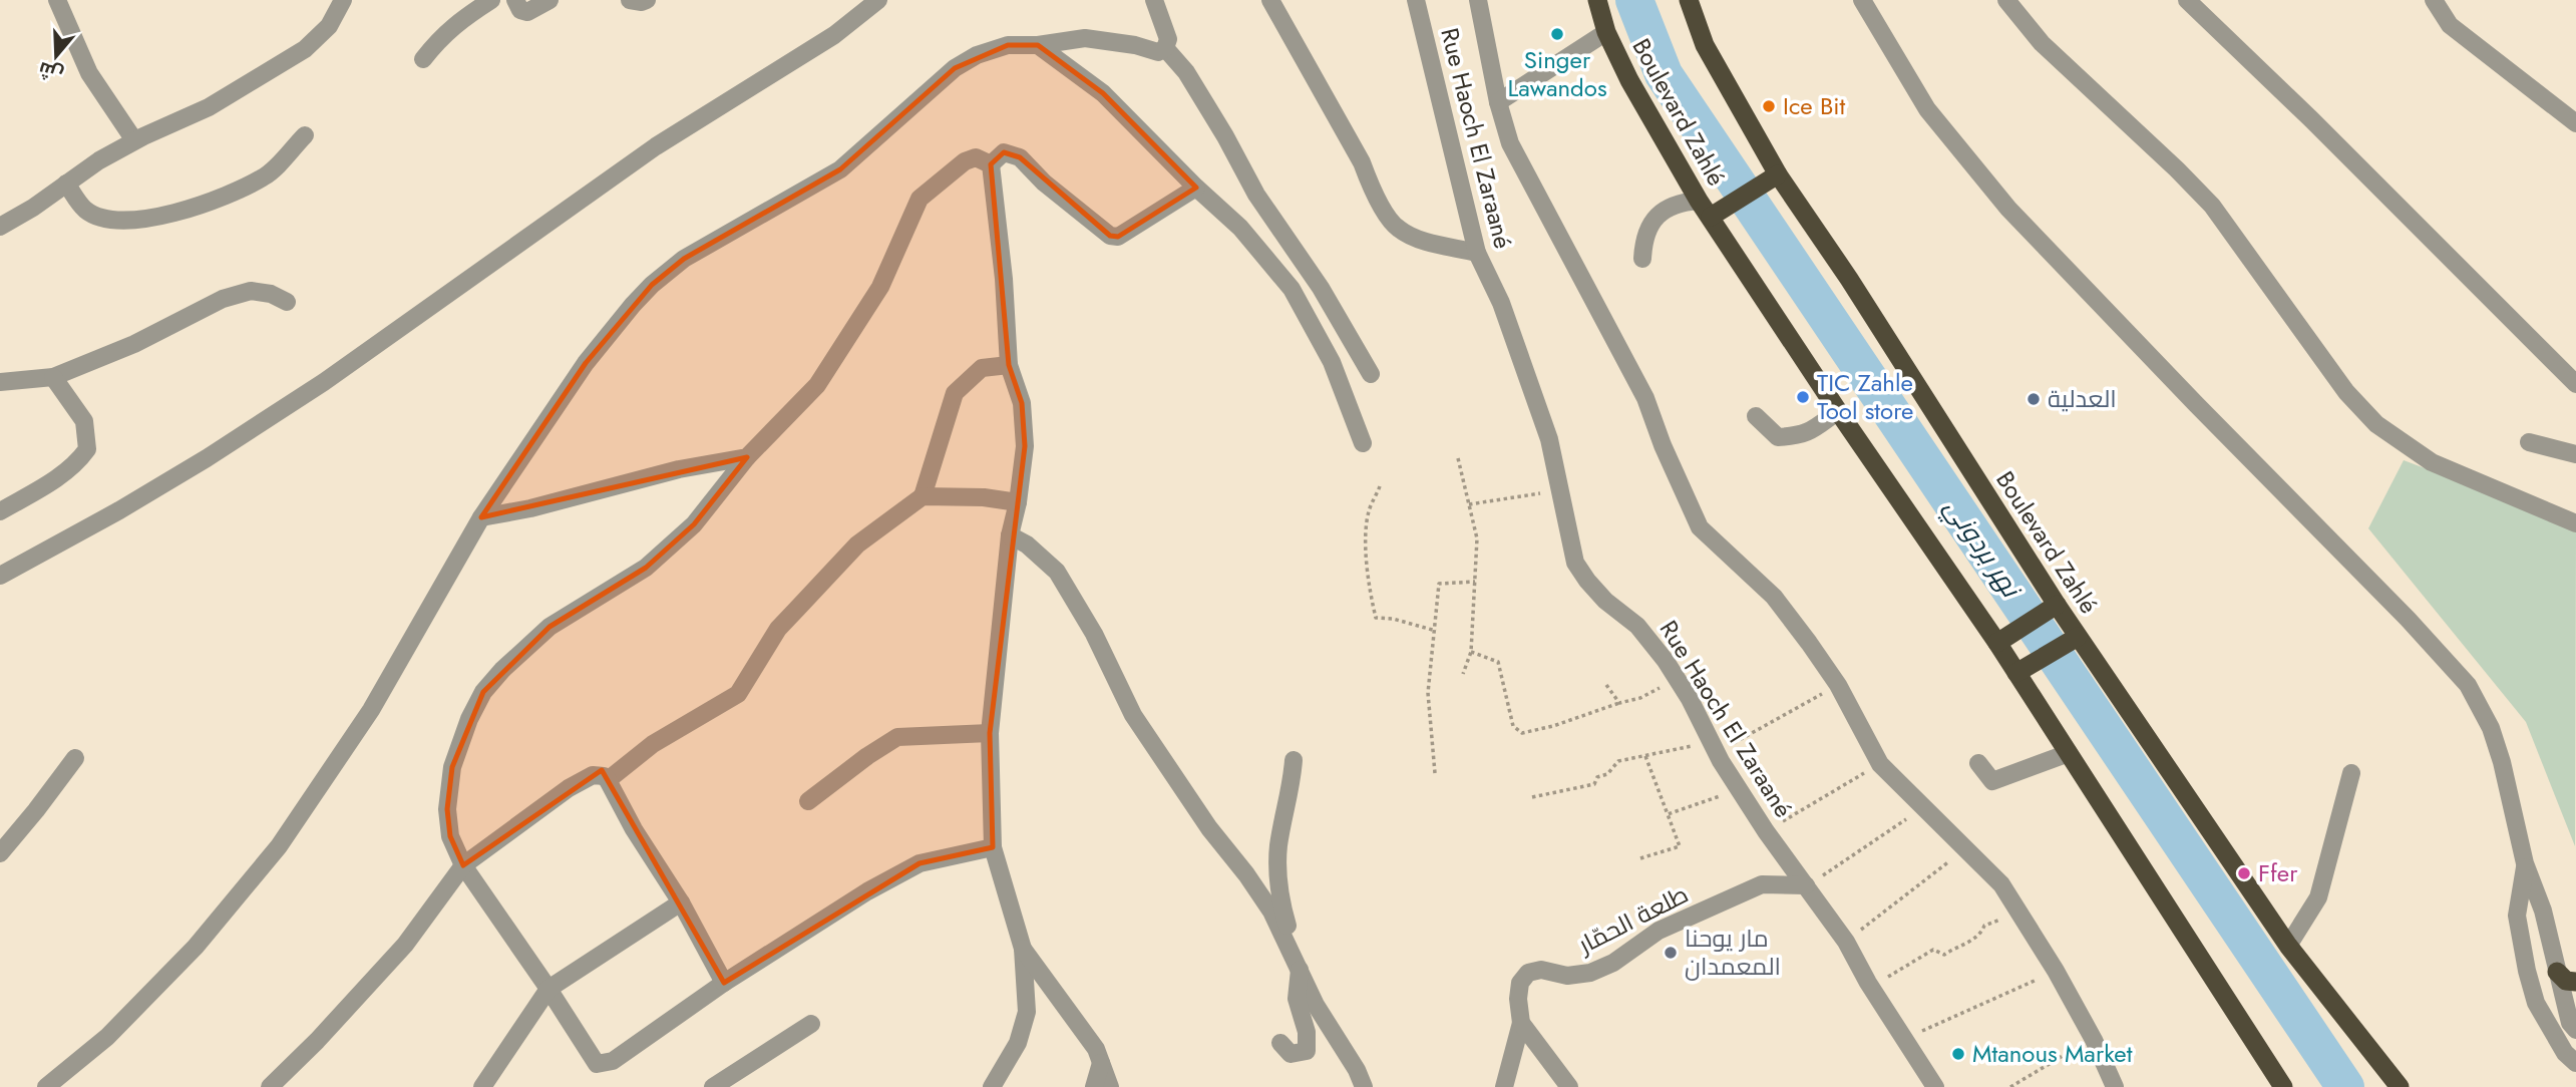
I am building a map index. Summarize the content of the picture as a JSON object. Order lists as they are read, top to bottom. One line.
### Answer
{"streets":{"highway":["Boulevard Zahlé"],"street":["Rue Haoch El Zaraané","طلعة الحمّار"]},"crossings":[["Rue Haoch El Zaraané","طلعة الحمّار"]],"water":["نهر بردوني"],"places":["Singer Lawandos","Ice Bit","TIC Zahle Tool store","العدلية","Ffer","مار يوحنا المعمدان","Mtanous Market"],"north":"bottom"}
